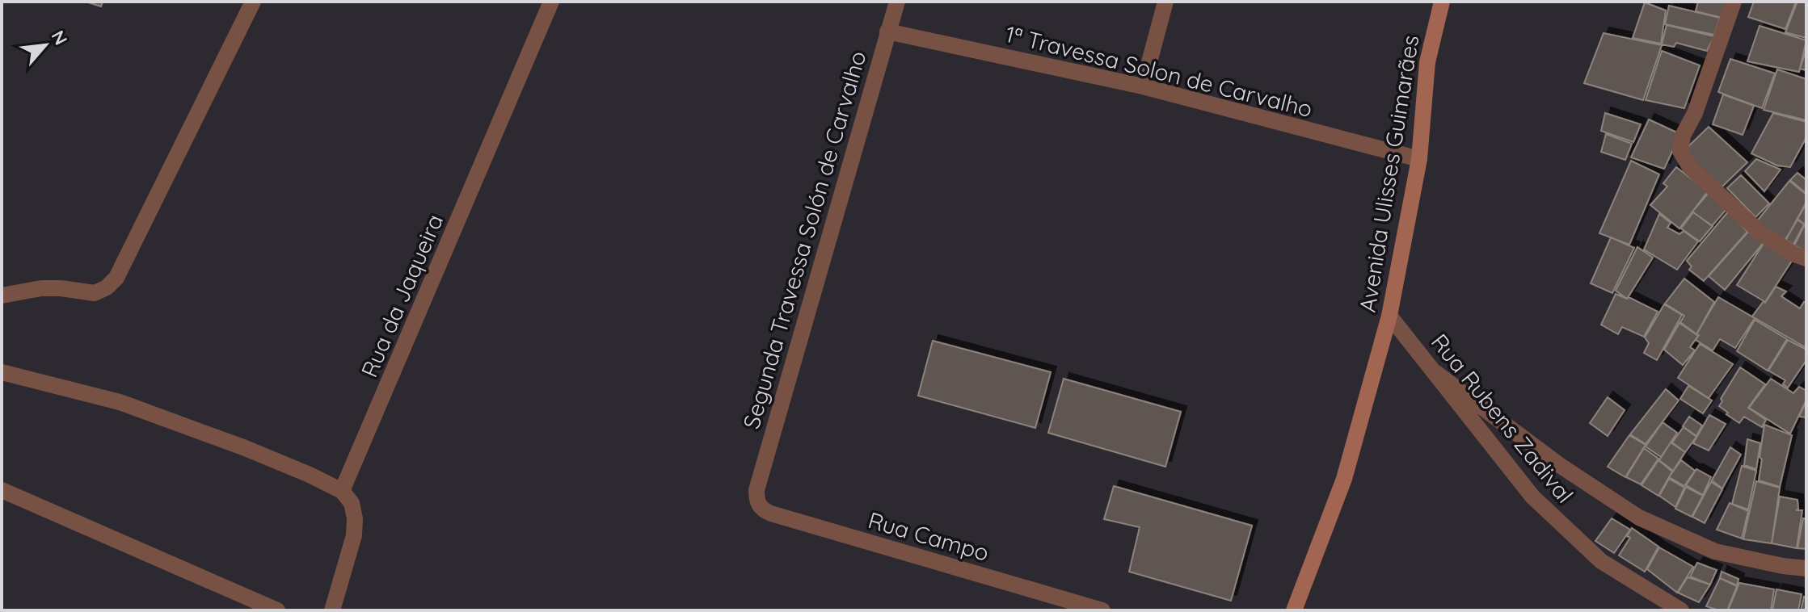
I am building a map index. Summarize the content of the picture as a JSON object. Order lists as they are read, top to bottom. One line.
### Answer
{"streets":{"main road":["Avenida Ulisses Guimarães"],"street":["1ª Travessa Solon de Carvalho","Segunda Travessa Solón de Carvalho","Rua da Jaqueira","Rua Rubens Zadival","Rua Campo"]},"crossings":[["1ª Travessa Solon de Carvalho","Avenida Ulisses Guimarães"],["1ª Travessa Solon de Carvalho","Segunda Travessa Solón de Carvalho"],["Avenida Ulisses Guimarães","Rua Rubens Zadival"],["Segunda Travessa Solón de Carvalho","Rua Campo"]],"north":"top right"}
